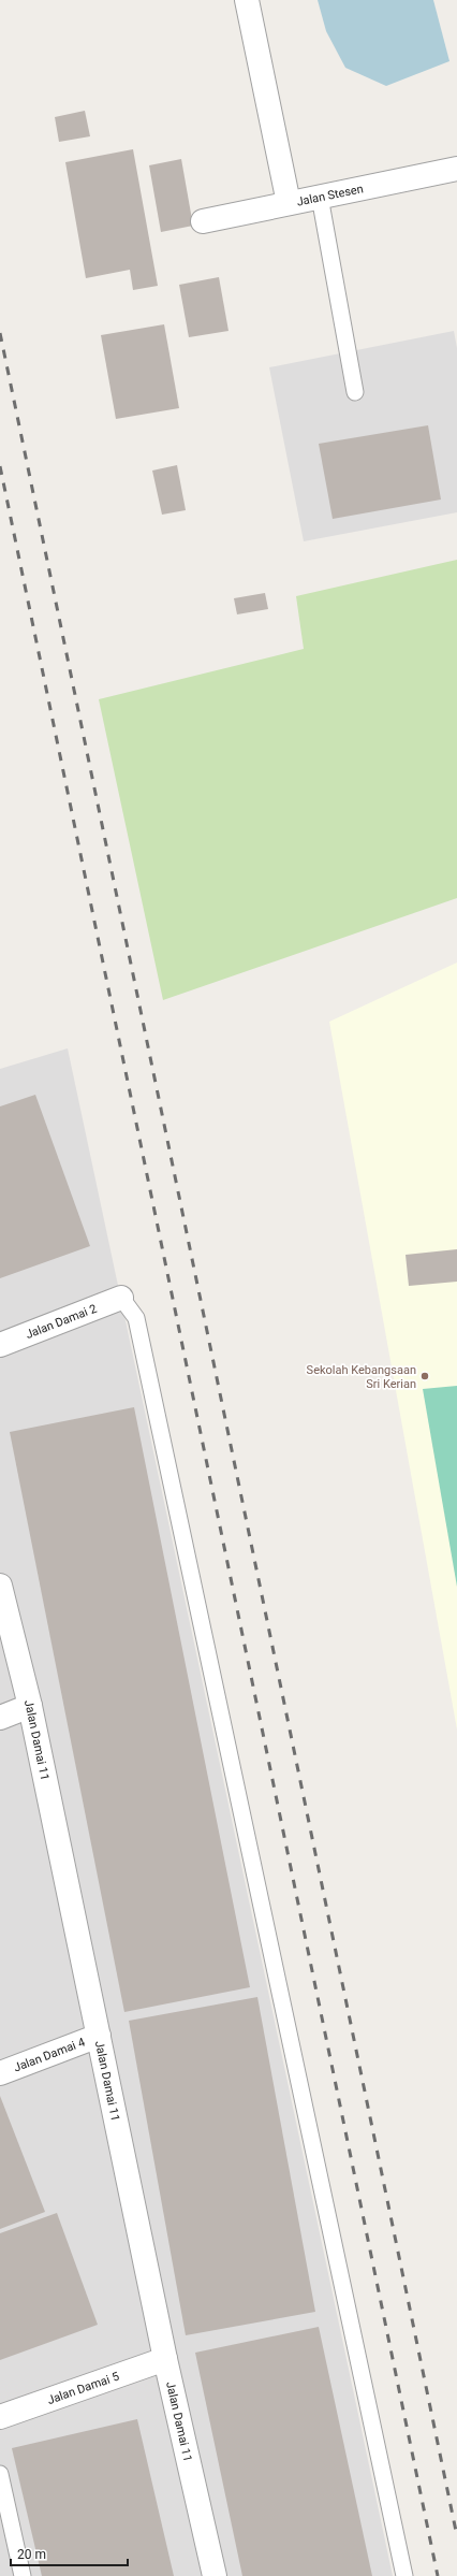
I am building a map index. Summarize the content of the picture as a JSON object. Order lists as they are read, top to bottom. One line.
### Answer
{"streets":{"street":["Jalan Stesen","Jalan Damai 2","Jalan Damai 11","Jalan Damai 4","Jalan Damai 5"]},"crossings":[["Jalan Damai 11","Jalan Damai 4"],["Jalan Damai 11","Jalan Damai 5"]],"places":["Sekolah Kebangsaan Sri Kerian"],"scale_bar":"20 m"}
